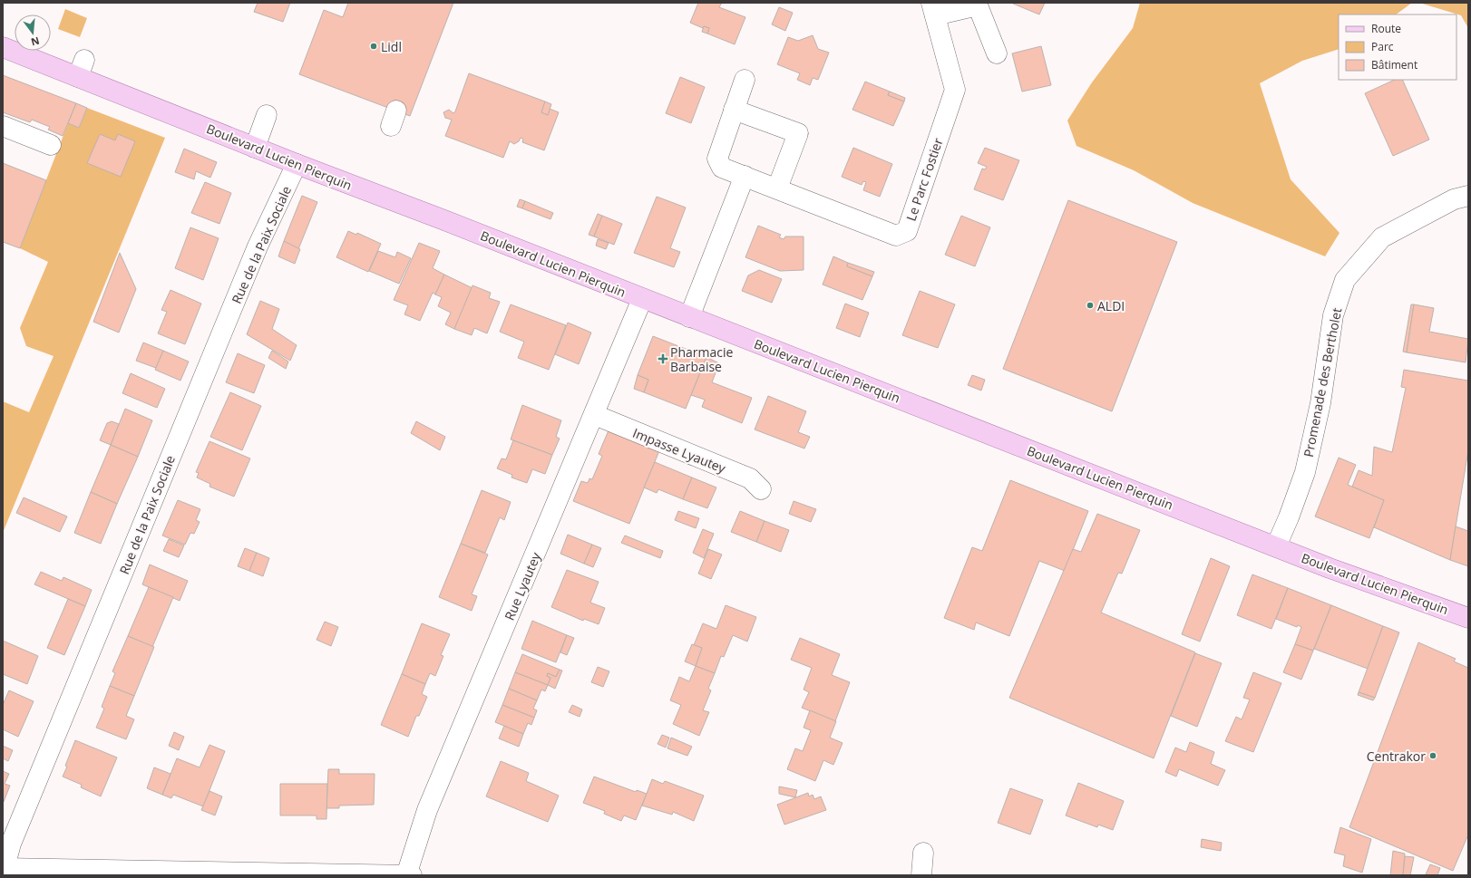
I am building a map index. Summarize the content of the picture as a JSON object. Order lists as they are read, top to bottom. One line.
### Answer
{"streets":{"main road":["Boulevard Lucien Pierquin"],"street":["Le Parc Fostier","Rue de la Paix Sociale","Promenade des Bertholet","Impasse Lyautey","Rue Lyautey"]},"crossings":[["Boulevard Lucien Pierquin","Rue de la Paix Sociale"],["Boulevard Lucien Pierquin","Promenade des Bertholet"],["Boulevard Lucien Pierquin","Rue Lyautey"],["Impasse Lyautey","Rue Lyautey"]],"places":{"other":["Lidl","ALDI","Centrakor"],"health":["Pharmacie Barbaise"]},"legend":["Route","Parc","Bâtiment"],"north":"bottom"}
